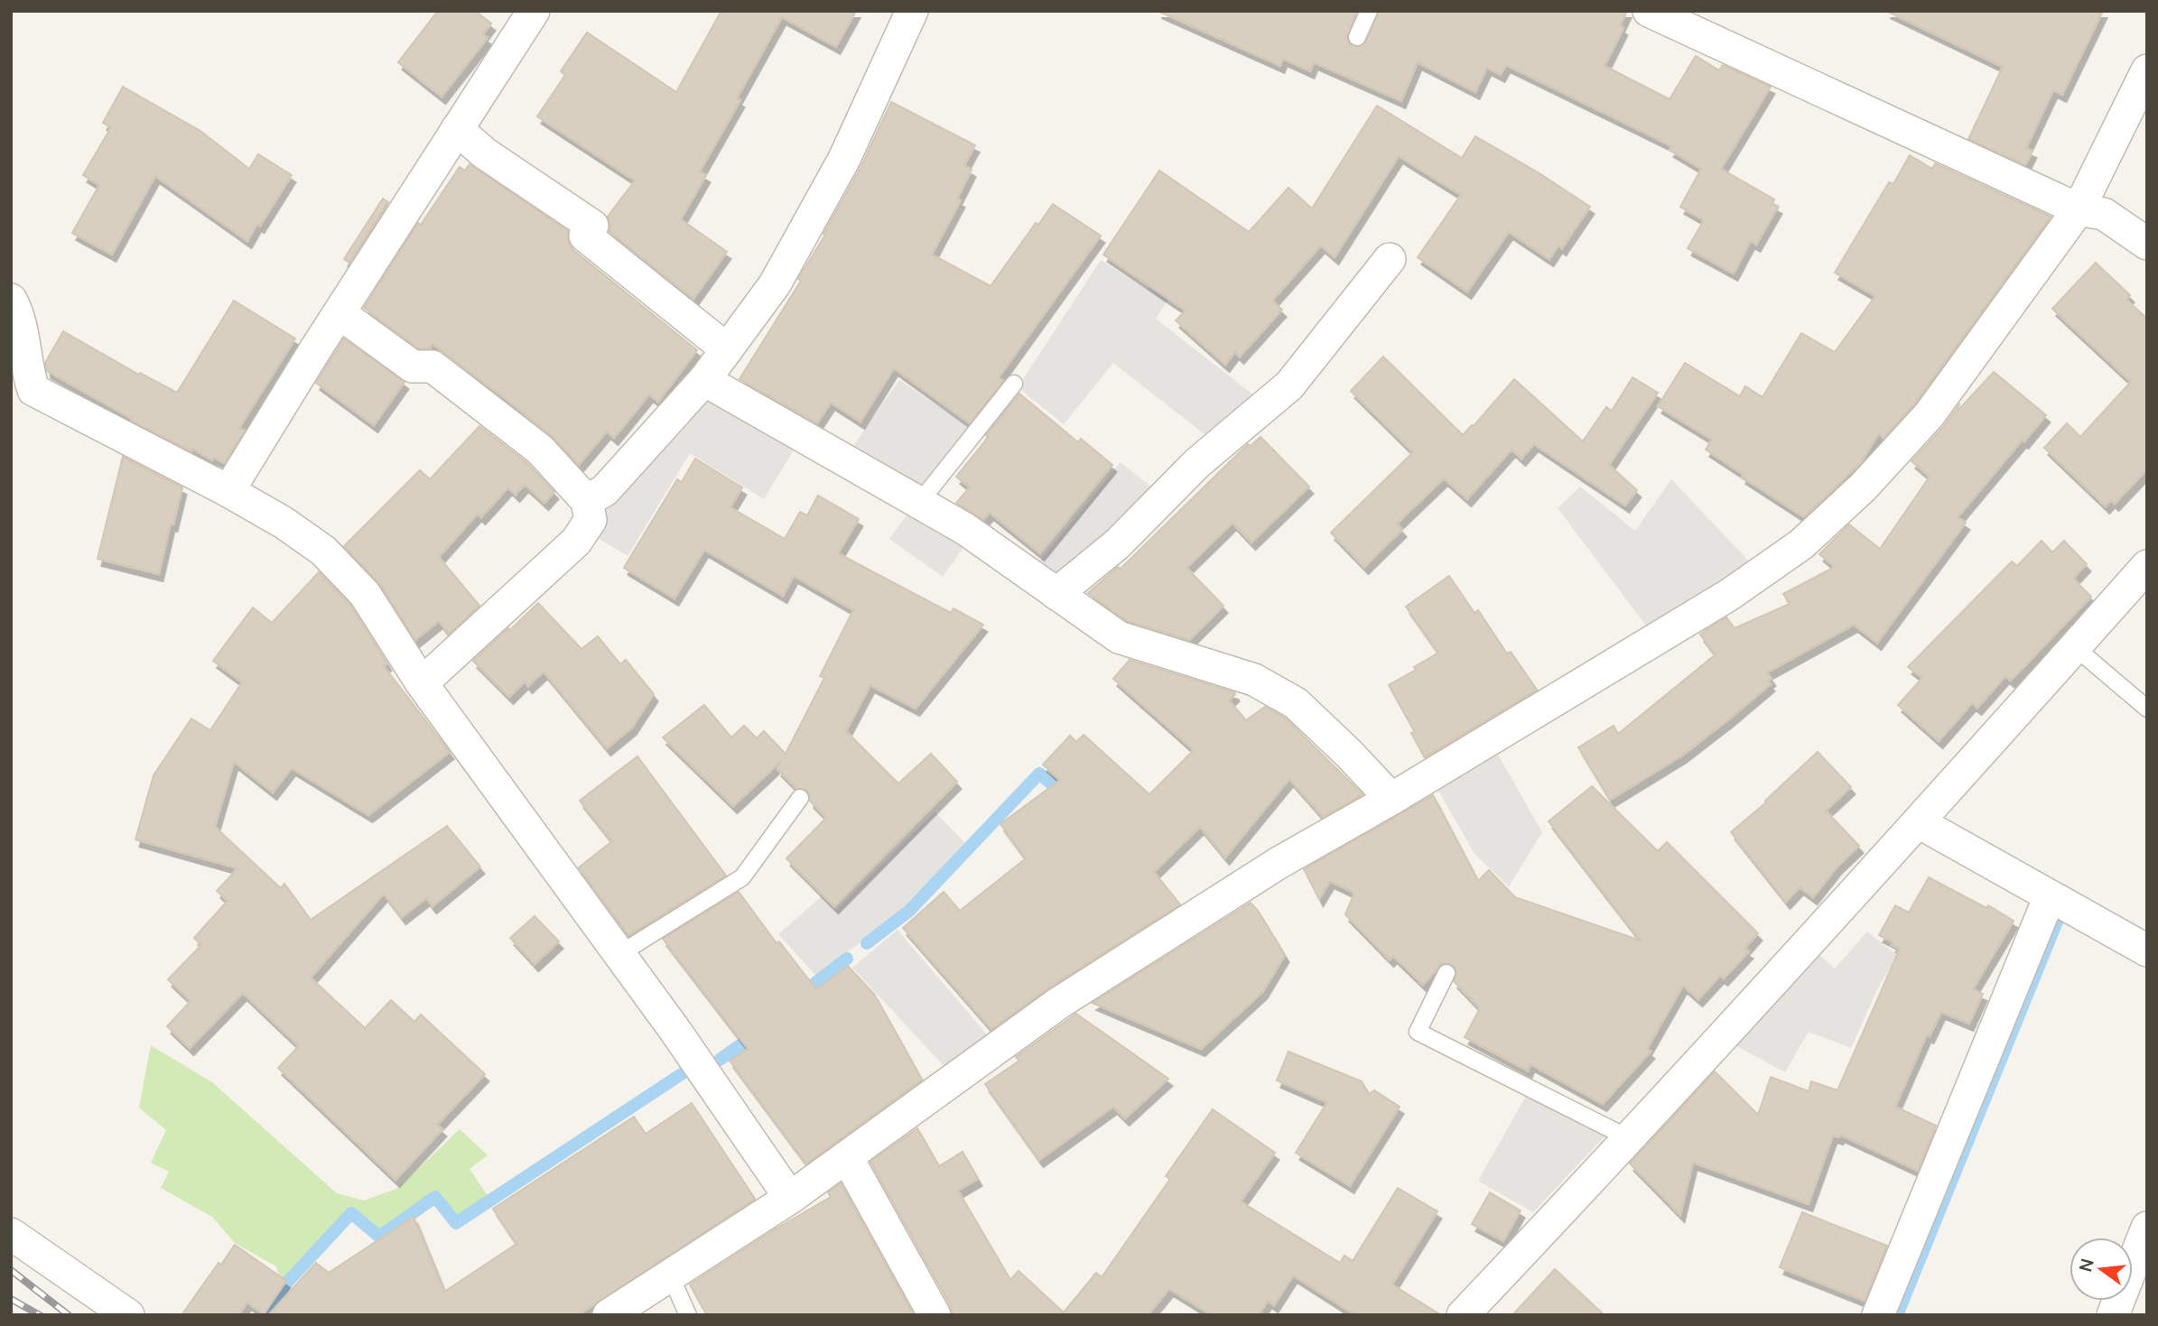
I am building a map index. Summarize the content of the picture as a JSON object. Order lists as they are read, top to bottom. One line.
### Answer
{"north":"left"}
